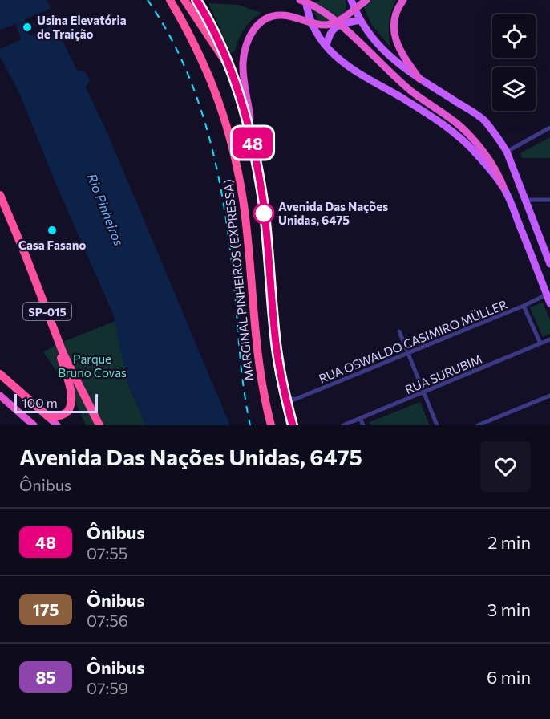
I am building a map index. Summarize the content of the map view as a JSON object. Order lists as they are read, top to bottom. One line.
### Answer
{"streets":{"highway":["MARGINAL PINHEIROS (EXPRESSA)","SP-015"],"street":["RUA OSWALDO CASIMIRO MÜLLER","RUA SURUBIM"]},"water":["Rio Pinheiros"],"parks":["Parque Bruno Covas"],"places":["Usina Elevatória de Traição","Avenida Das Nações Unidas, 6475","Casa Fasano"],"lines":["bus line 48"],"scale_bar":"100 m","page":{"on_map":"48","scale":"100 m","heading":["Avenida Das Nações Unidas, 6475","Ônibus"],"list":[{"mark":"48","name":"Ônibus","note":"07:55","value":"2 min"},{"mark":"175","name":"Ônibus","note":"07:56","value":"3 min"},{"mark":"85","name":"Ônibus","note":"07:59","value":"6 min"}]}}
